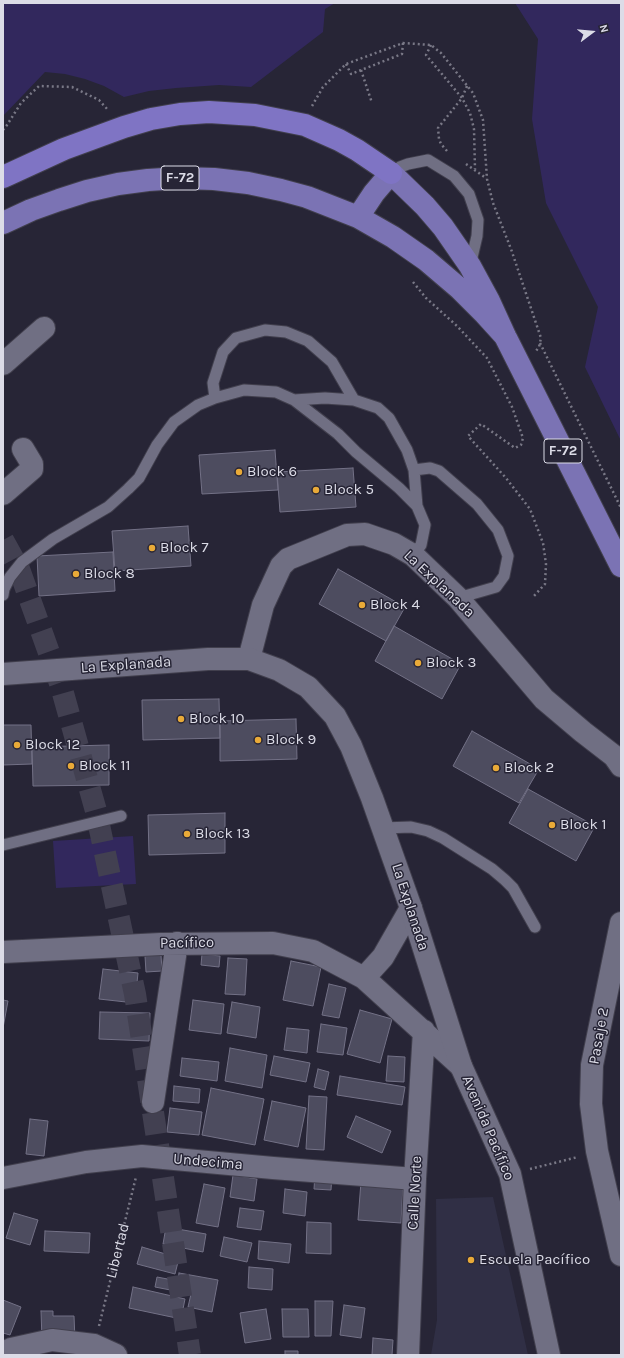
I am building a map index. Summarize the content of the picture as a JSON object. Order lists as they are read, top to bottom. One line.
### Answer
{"streets":{"main road":["F-72"],"street":["La Explanada","Pacífico","Pasaje 2","Avenida Pacífico","Undecima","Calle Norte"],"path":["Libertad"]},"crossings":[["La Explanada","Pacífico"],["La Explanada","Avenida Pacífico"],["Pacífico","Avenida Pacífico"],["Pacífico","Calle Norte"],["Undecima","Calle Norte"],["Undecima","Libertad"]],"places":["Block 6","Block 5","Block 7","Block 8","Block 4","Block 3","Block 10","Block 9","Block 12","Block 11","Block 2","Block 1","Block 13","Escuela Pacífico"],"north":"right"}
